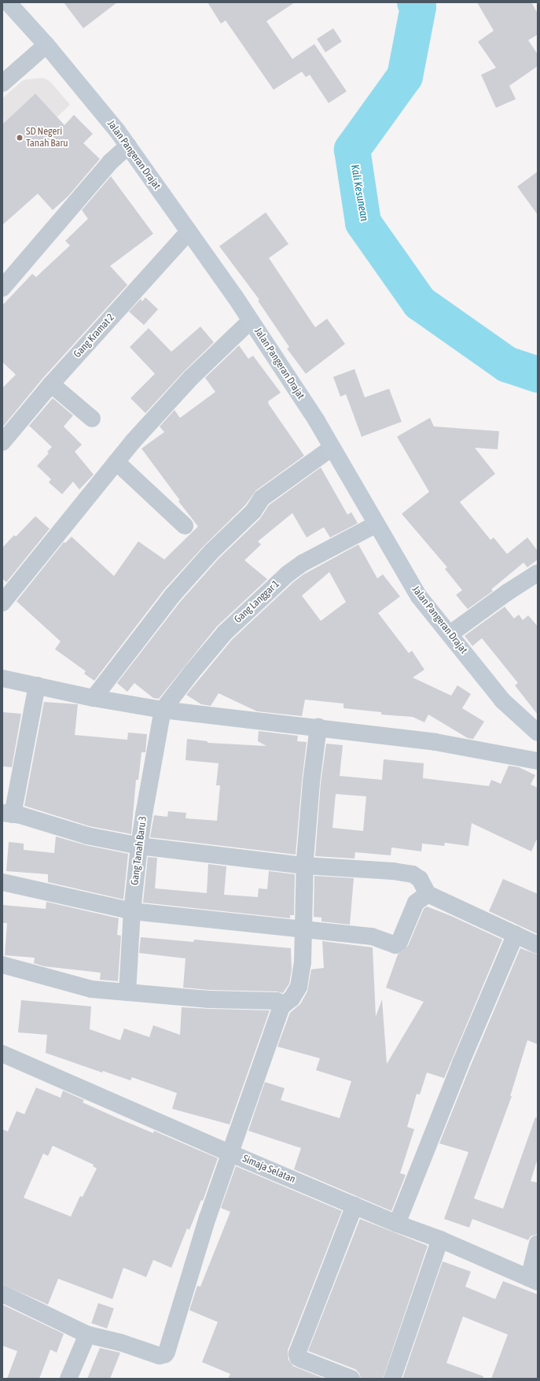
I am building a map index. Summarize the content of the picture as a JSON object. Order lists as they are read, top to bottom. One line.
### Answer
{"streets":{"street":["Jalan Pangeran Drajat","Gang Kramat 2","Gang Langgar 1","Gang Tanah Baru 3","Simaja Selatan"]},"crossings":[["Jalan Pangeran Drajat","Gang Kramat 2"],["Jalan Pangeran Drajat","Gang Langgar 1"],["Gang Langgar 1","Gang Tanah Baru 3"]],"water":["Kali Kesunean"],"places":["SD Negeri Tanah Baru"]}
